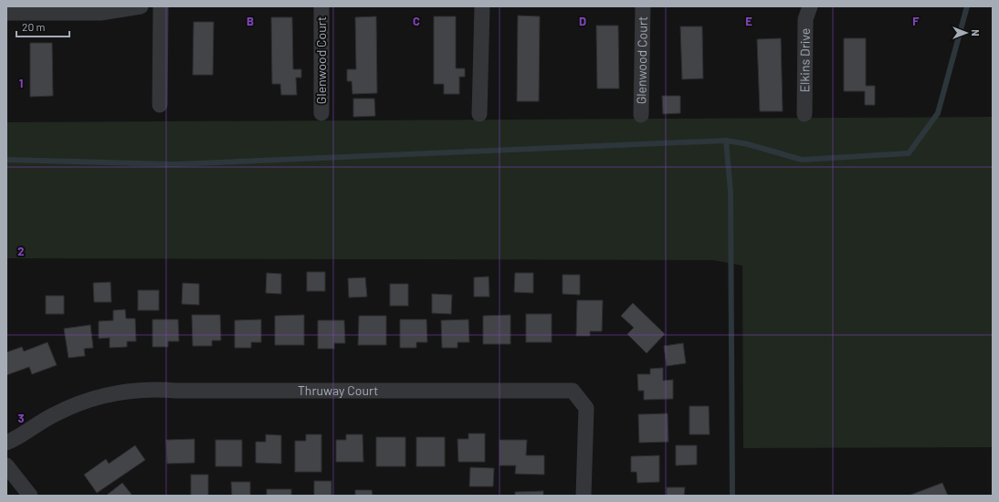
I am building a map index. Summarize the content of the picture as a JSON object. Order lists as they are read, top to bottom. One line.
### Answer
{"streets":{"street":["Glenwood Court","Elkins Drive","Thruway Court"]},"scale_bar":"20 m","north":"right","grid":{"columns":["B","C","D","E","F"],"rows":["1","2","3"]}}
